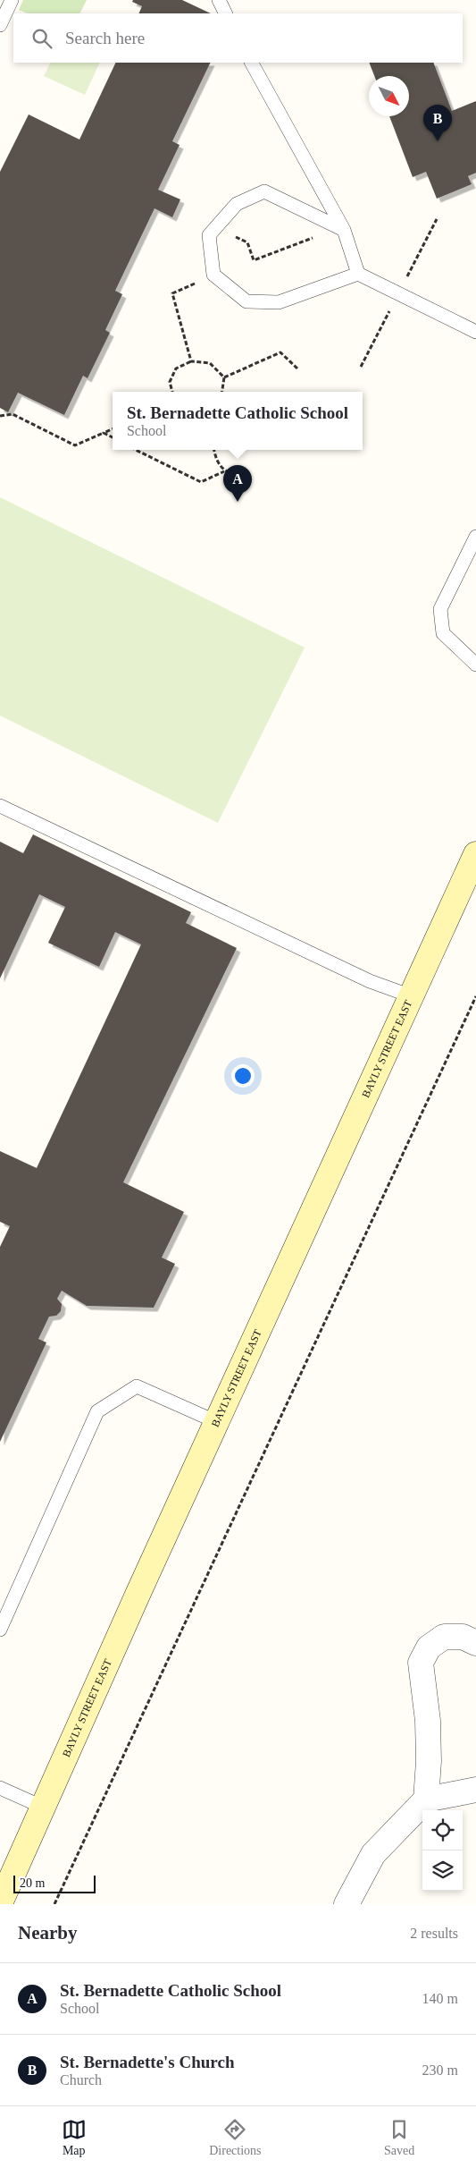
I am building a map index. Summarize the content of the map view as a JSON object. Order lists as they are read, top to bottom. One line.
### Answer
{"streets":{"main road":["BAYLY STREET EAST"]},"scale_bar":"20 m","north":"bottom right","page":{"search":"Search here","pins":["B","A"],"popup":["St. Bernadette Catholic School","School"],"scale":"20 m","heading":["Nearby","2 results"],"list":[{"mark":"A","name":"St. Bernadette Catholic School","note":"School","value":"140 m"},{"mark":"B","name":"St. Bernadette's Church","note":"Church","value":"230 m"}],"nav":["Map","Directions","Saved"]}}
